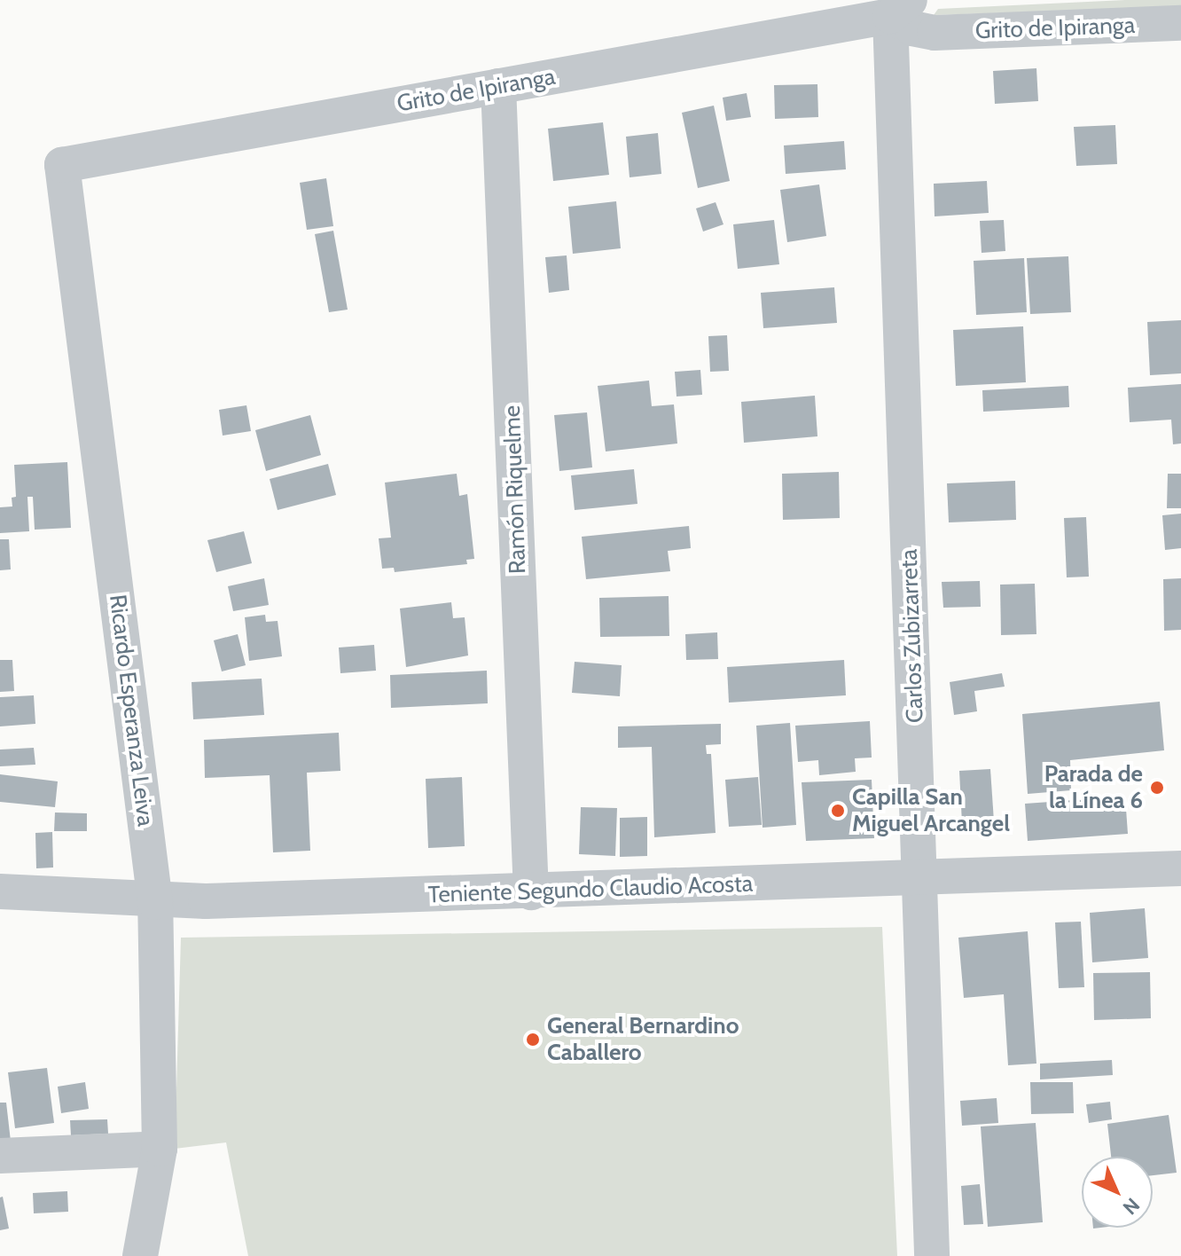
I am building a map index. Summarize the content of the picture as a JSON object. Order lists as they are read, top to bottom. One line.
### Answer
{"streets":{"street":["Grito de Ipiranga","Ramón Riquelme","Carlos Zubizarreta","Ricardo Esperanza Leiva","Teniente Segundo Claudio Acosta"]},"crossings":[["Grito de Ipiranga","Ramón Riquelme"],["Grito de Ipiranga","Carlos Zubizarreta"],["Grito de Ipiranga","Ricardo Esperanza Leiva"],["Ramón Riquelme","Teniente Segundo Claudio Acosta"],["Carlos Zubizarreta","Teniente Segundo Claudio Acosta"],["Ricardo Esperanza Leiva","Teniente Segundo Claudio Acosta"]],"places":["Parada de la Línea 6","Capilla San Miguel Arcangel","General Bernardino Caballero"],"north":"bottom right"}
